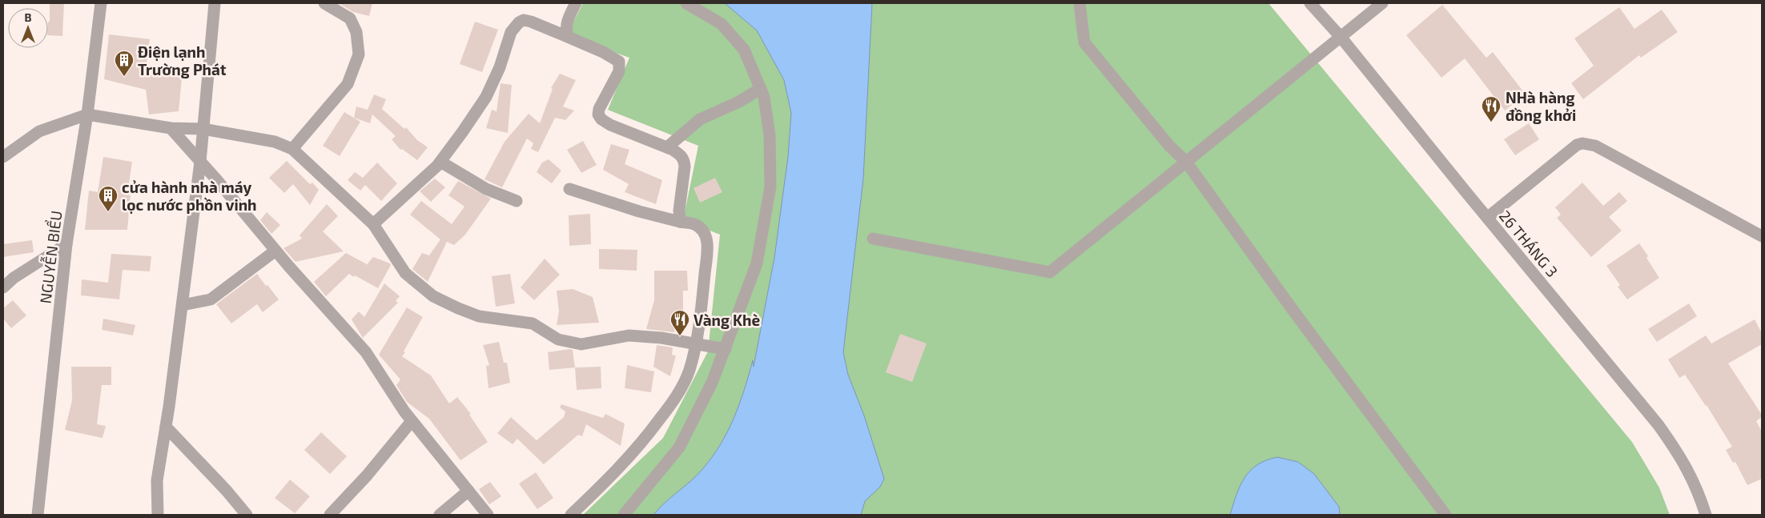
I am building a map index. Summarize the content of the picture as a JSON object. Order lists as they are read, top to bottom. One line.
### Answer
{"streets":{"street":["26 THÁNG 3","NGUYỄN BIỂU"]},"places":{"building":["Điện lạnh Trường Phát","cửa hành nhà máy lọc nước phồn vinh"],"restaurant":["NHà hàng đồng khởi","Vàng Khè"]},"north":"top"}
